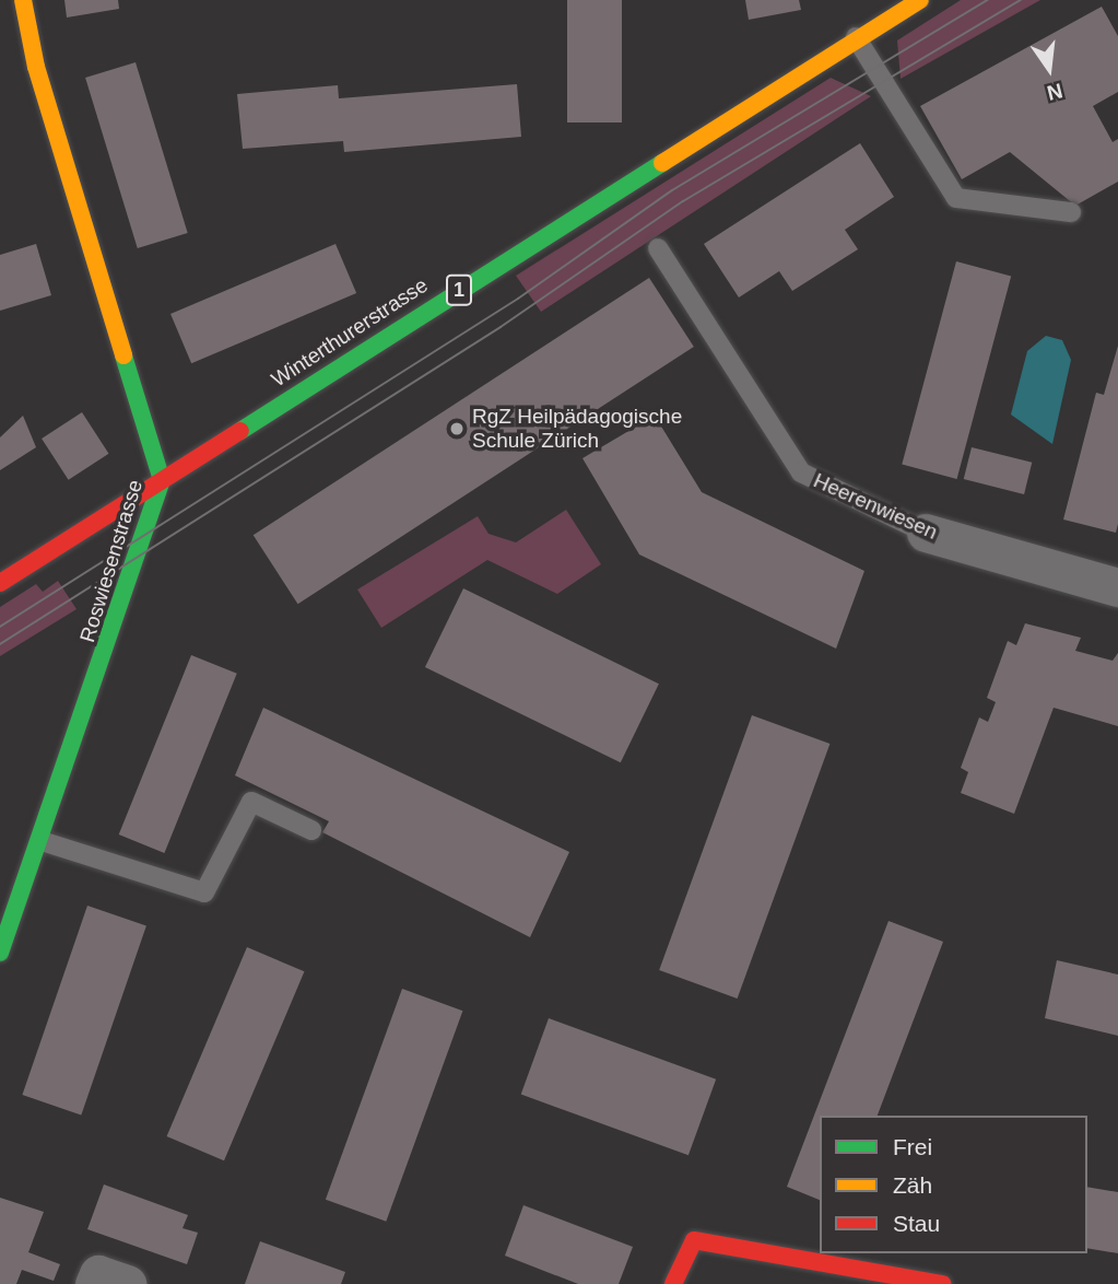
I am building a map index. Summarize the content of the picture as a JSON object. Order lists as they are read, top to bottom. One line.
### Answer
{"streets":{"street":["1","Winterthurerstrasse","Heerenwiesen","Roswiesenstrasse"]},"crossings":[["Winterthurerstrasse","Roswiesenstrasse"]],"places":["RgZ Heilpädagogische Schule Zürich"],"legend":["Frei","Zäh","Stau"],"north":"bottom"}
